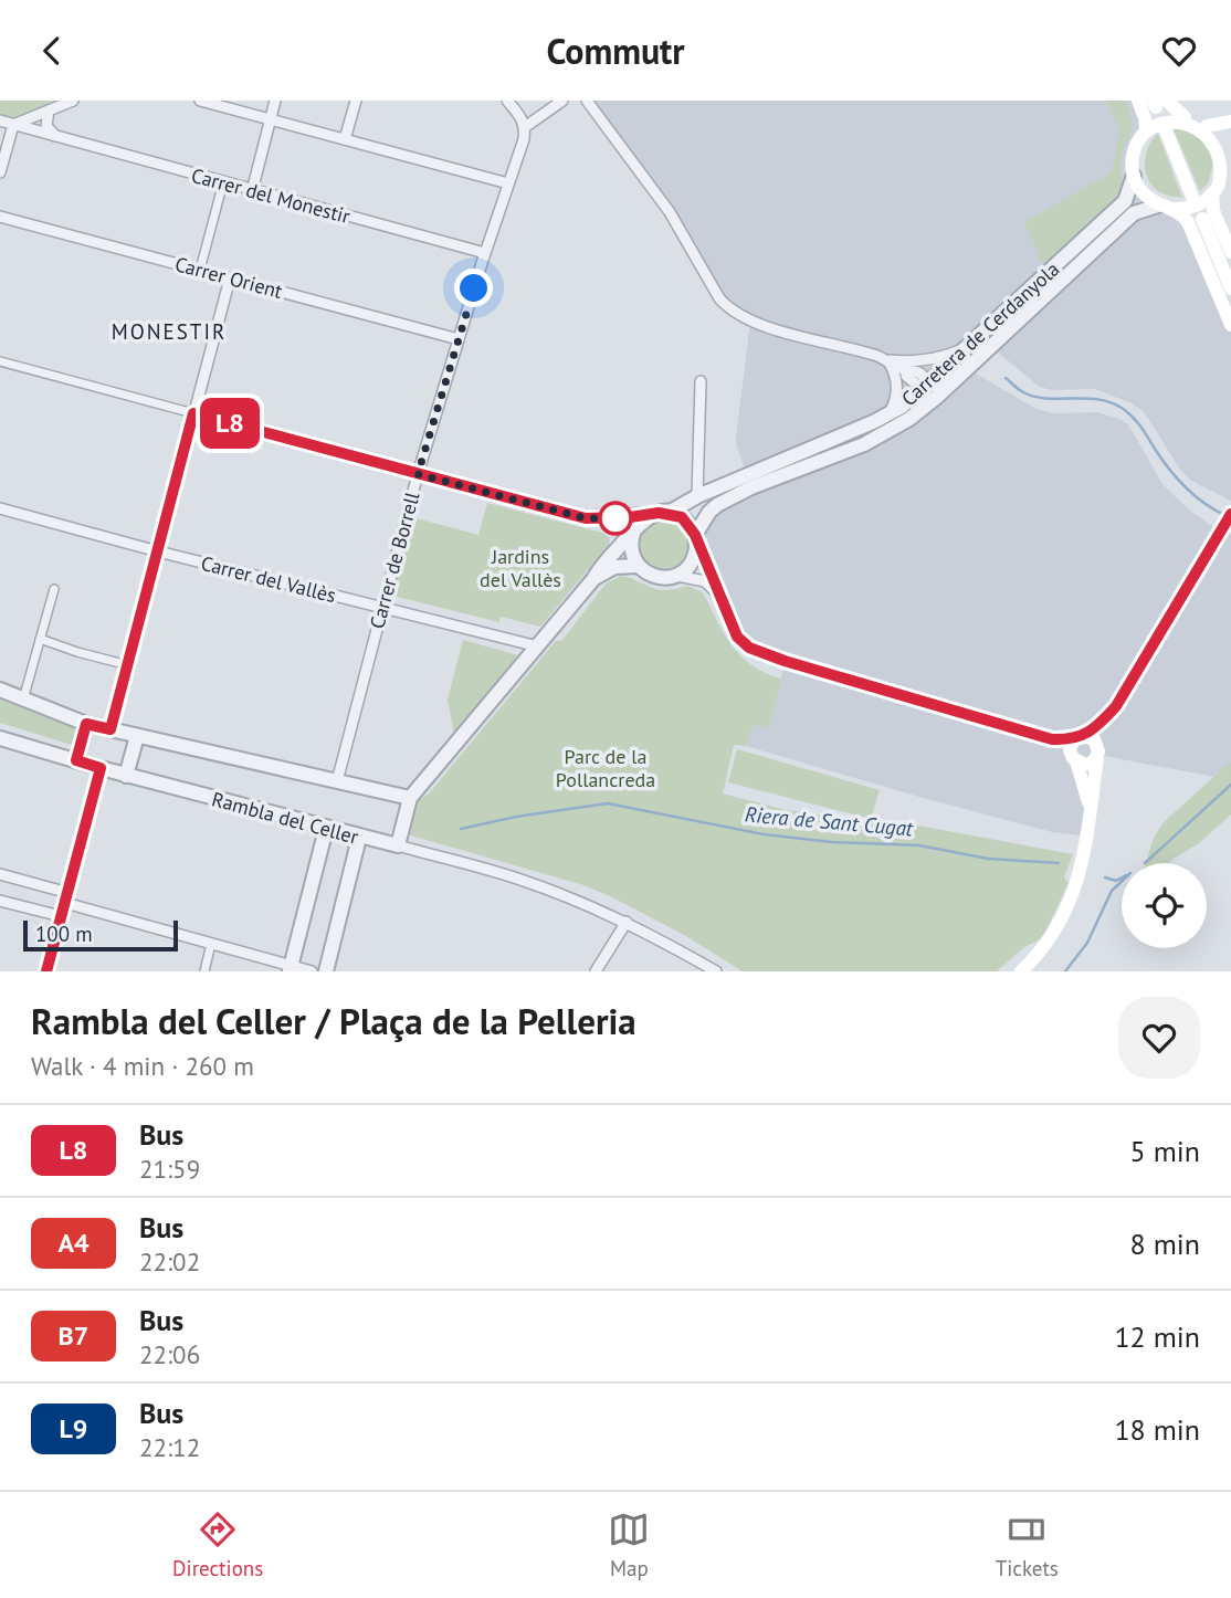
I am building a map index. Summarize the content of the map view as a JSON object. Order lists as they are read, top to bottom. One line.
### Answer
{"streets":{"street":["Carrer del Monestir","Carrer Orient","Carretera de Cerdanyola","Carrer de Borrell","Carrer del Vallès","Rambla del Celler"]},"crossings":[["Carrer del Monestir","Carrer de Borrell"],["Carrer Orient","Carrer de Borrell"],["Carrer de Borrell","Carrer del Vallès"]],"districts":["MONESTIR"],"water":["Riera de Sant Cugat"],"parks":["Jardins del Vallès","Parc de la Pollancreda"],"lines":["bus line L8"],"scale_bar":"100 m","page":{"header":"Commutr","on_map":"L8","scale":"100 m","heading":["Rambla del Celler / Plaça de la Pelleria","Walk · 4 min · 260 m"],"list":[{"mark":"L8","name":"Bus","note":"21:59","value":"5 min"},{"mark":"A4","name":"Bus","note":"22:02","value":"8 min"},{"mark":"B7","name":"Bus","note":"22:06","value":"12 min"},{"mark":"L9","name":"Bus","note":"22:12","value":"18 min"}],"tabs":["Directions","Map","Tickets"]}}
